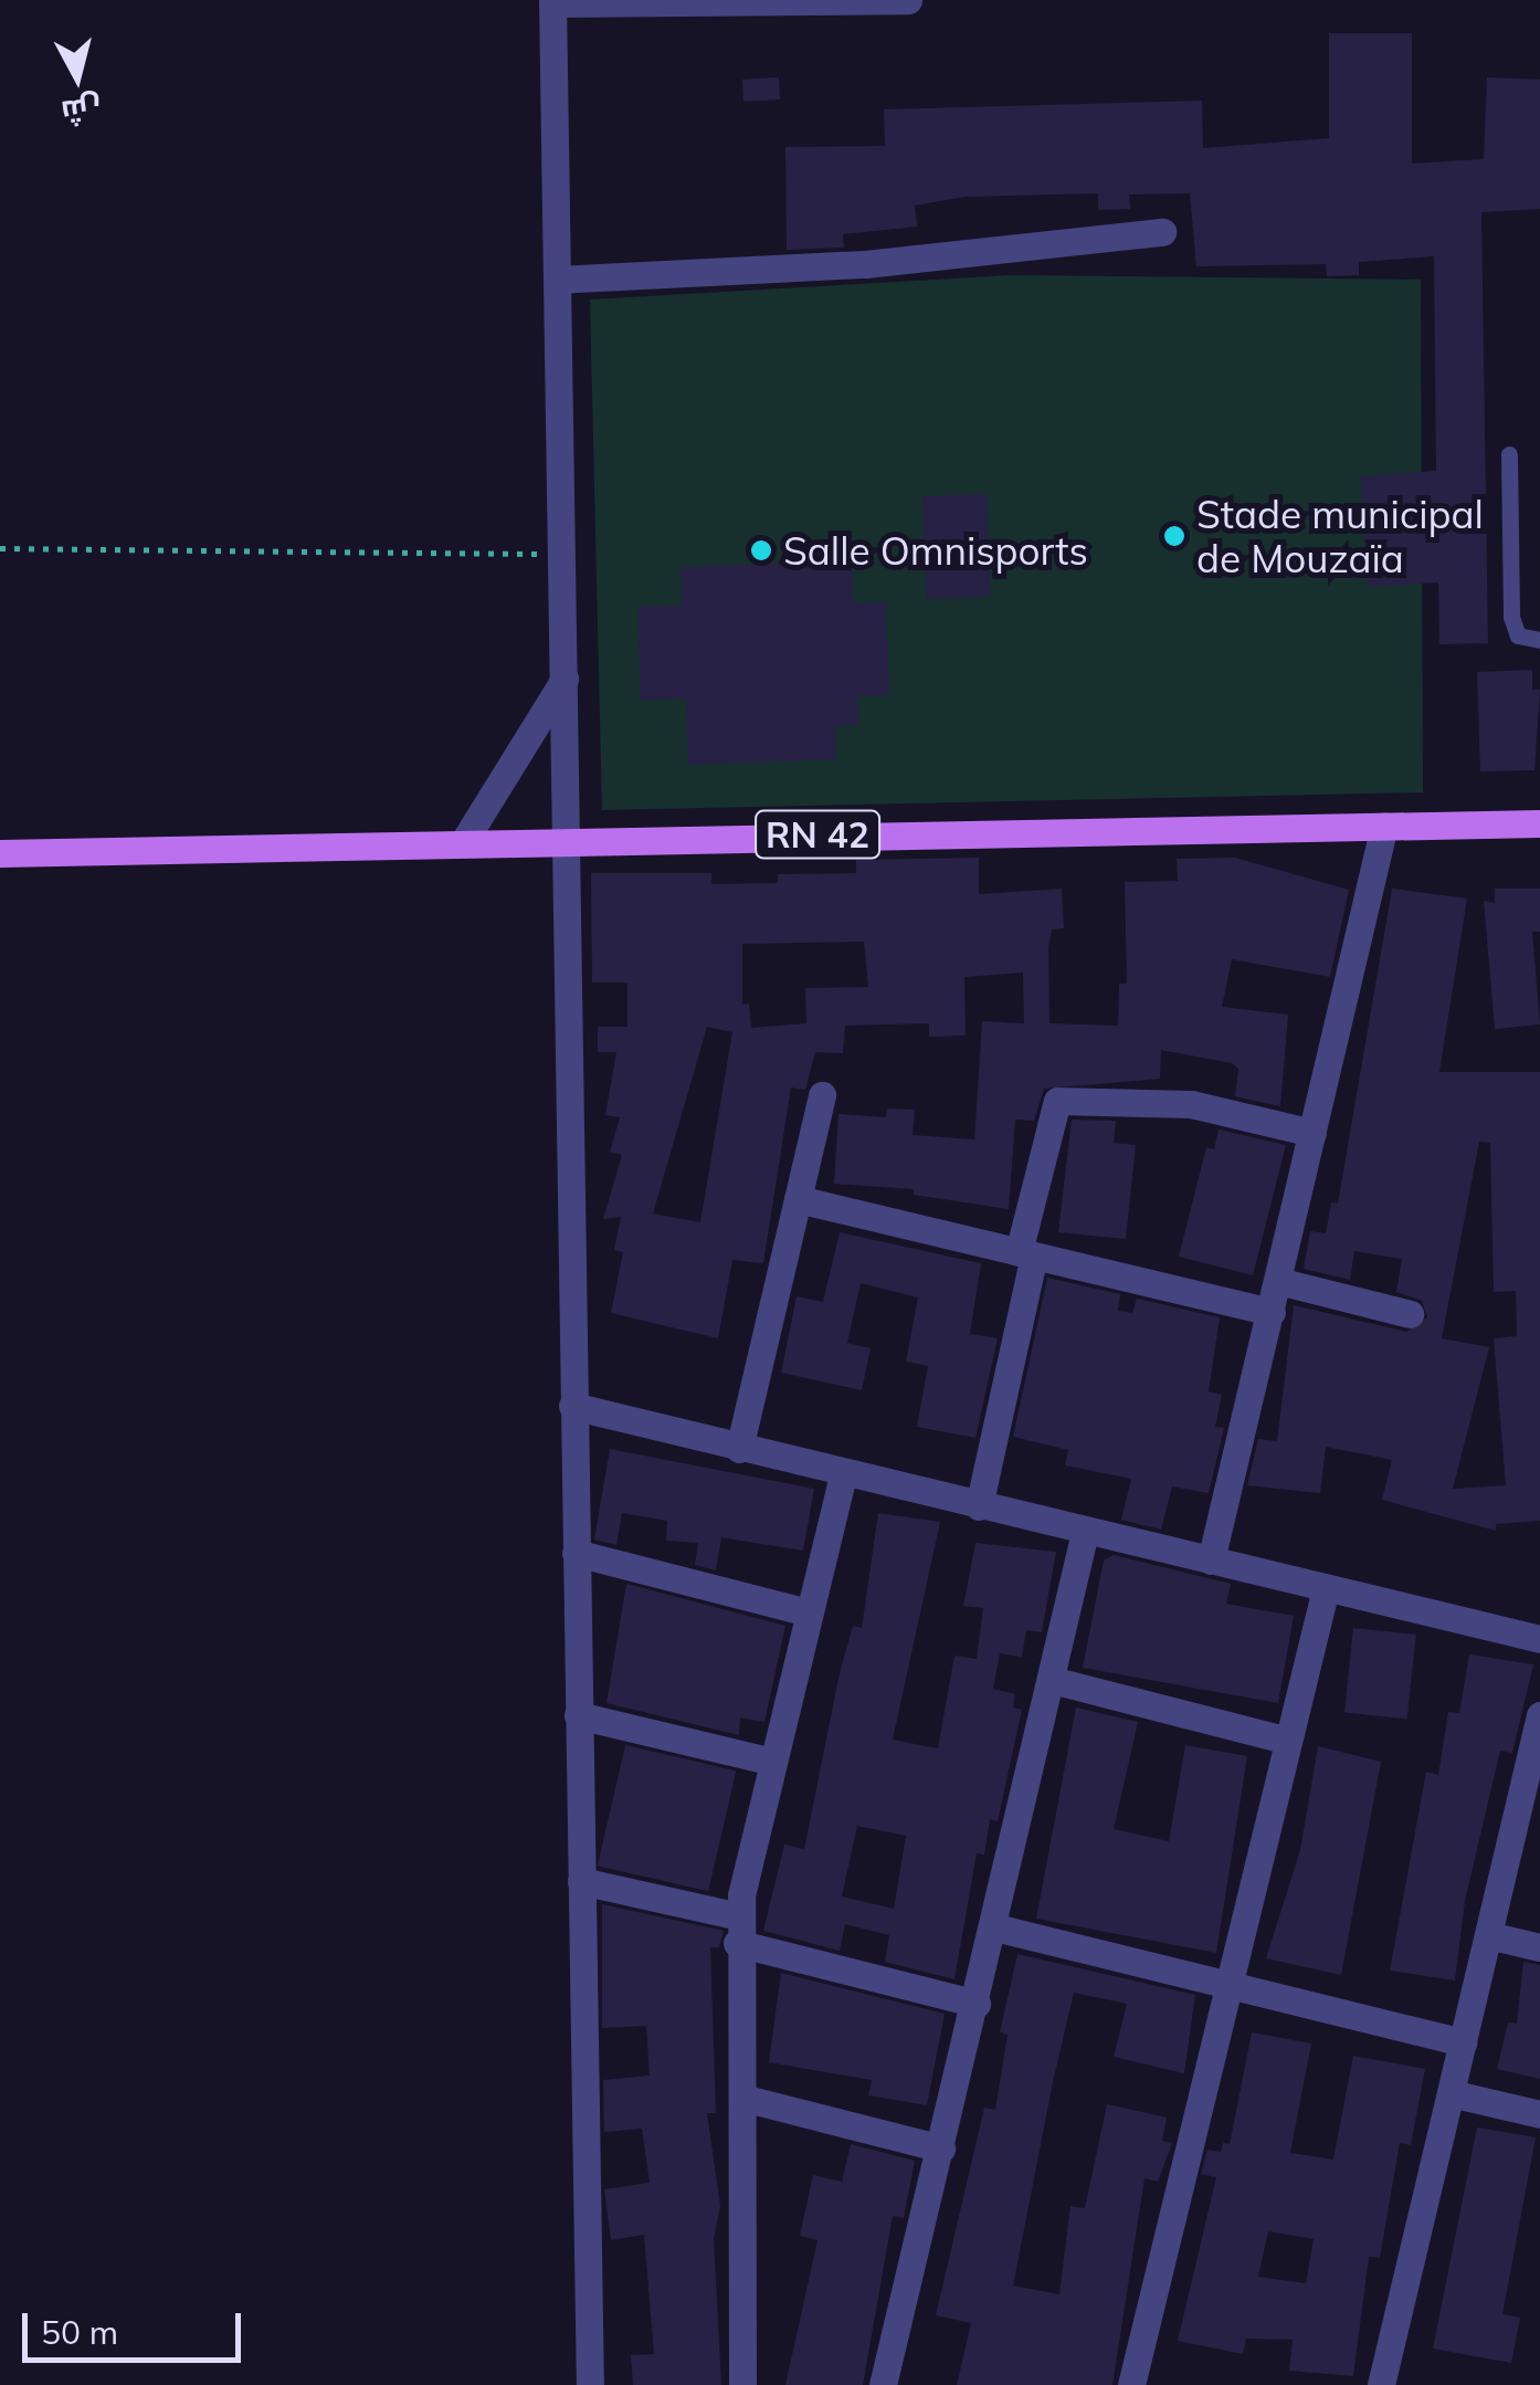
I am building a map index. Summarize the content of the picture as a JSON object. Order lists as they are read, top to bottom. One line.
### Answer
{"streets":{"main road":["RN 42"]},"places":["Stade municipal de Mouzaïa","Salle Omnisports"],"scale_bar":"50 m","north":"bottom"}
